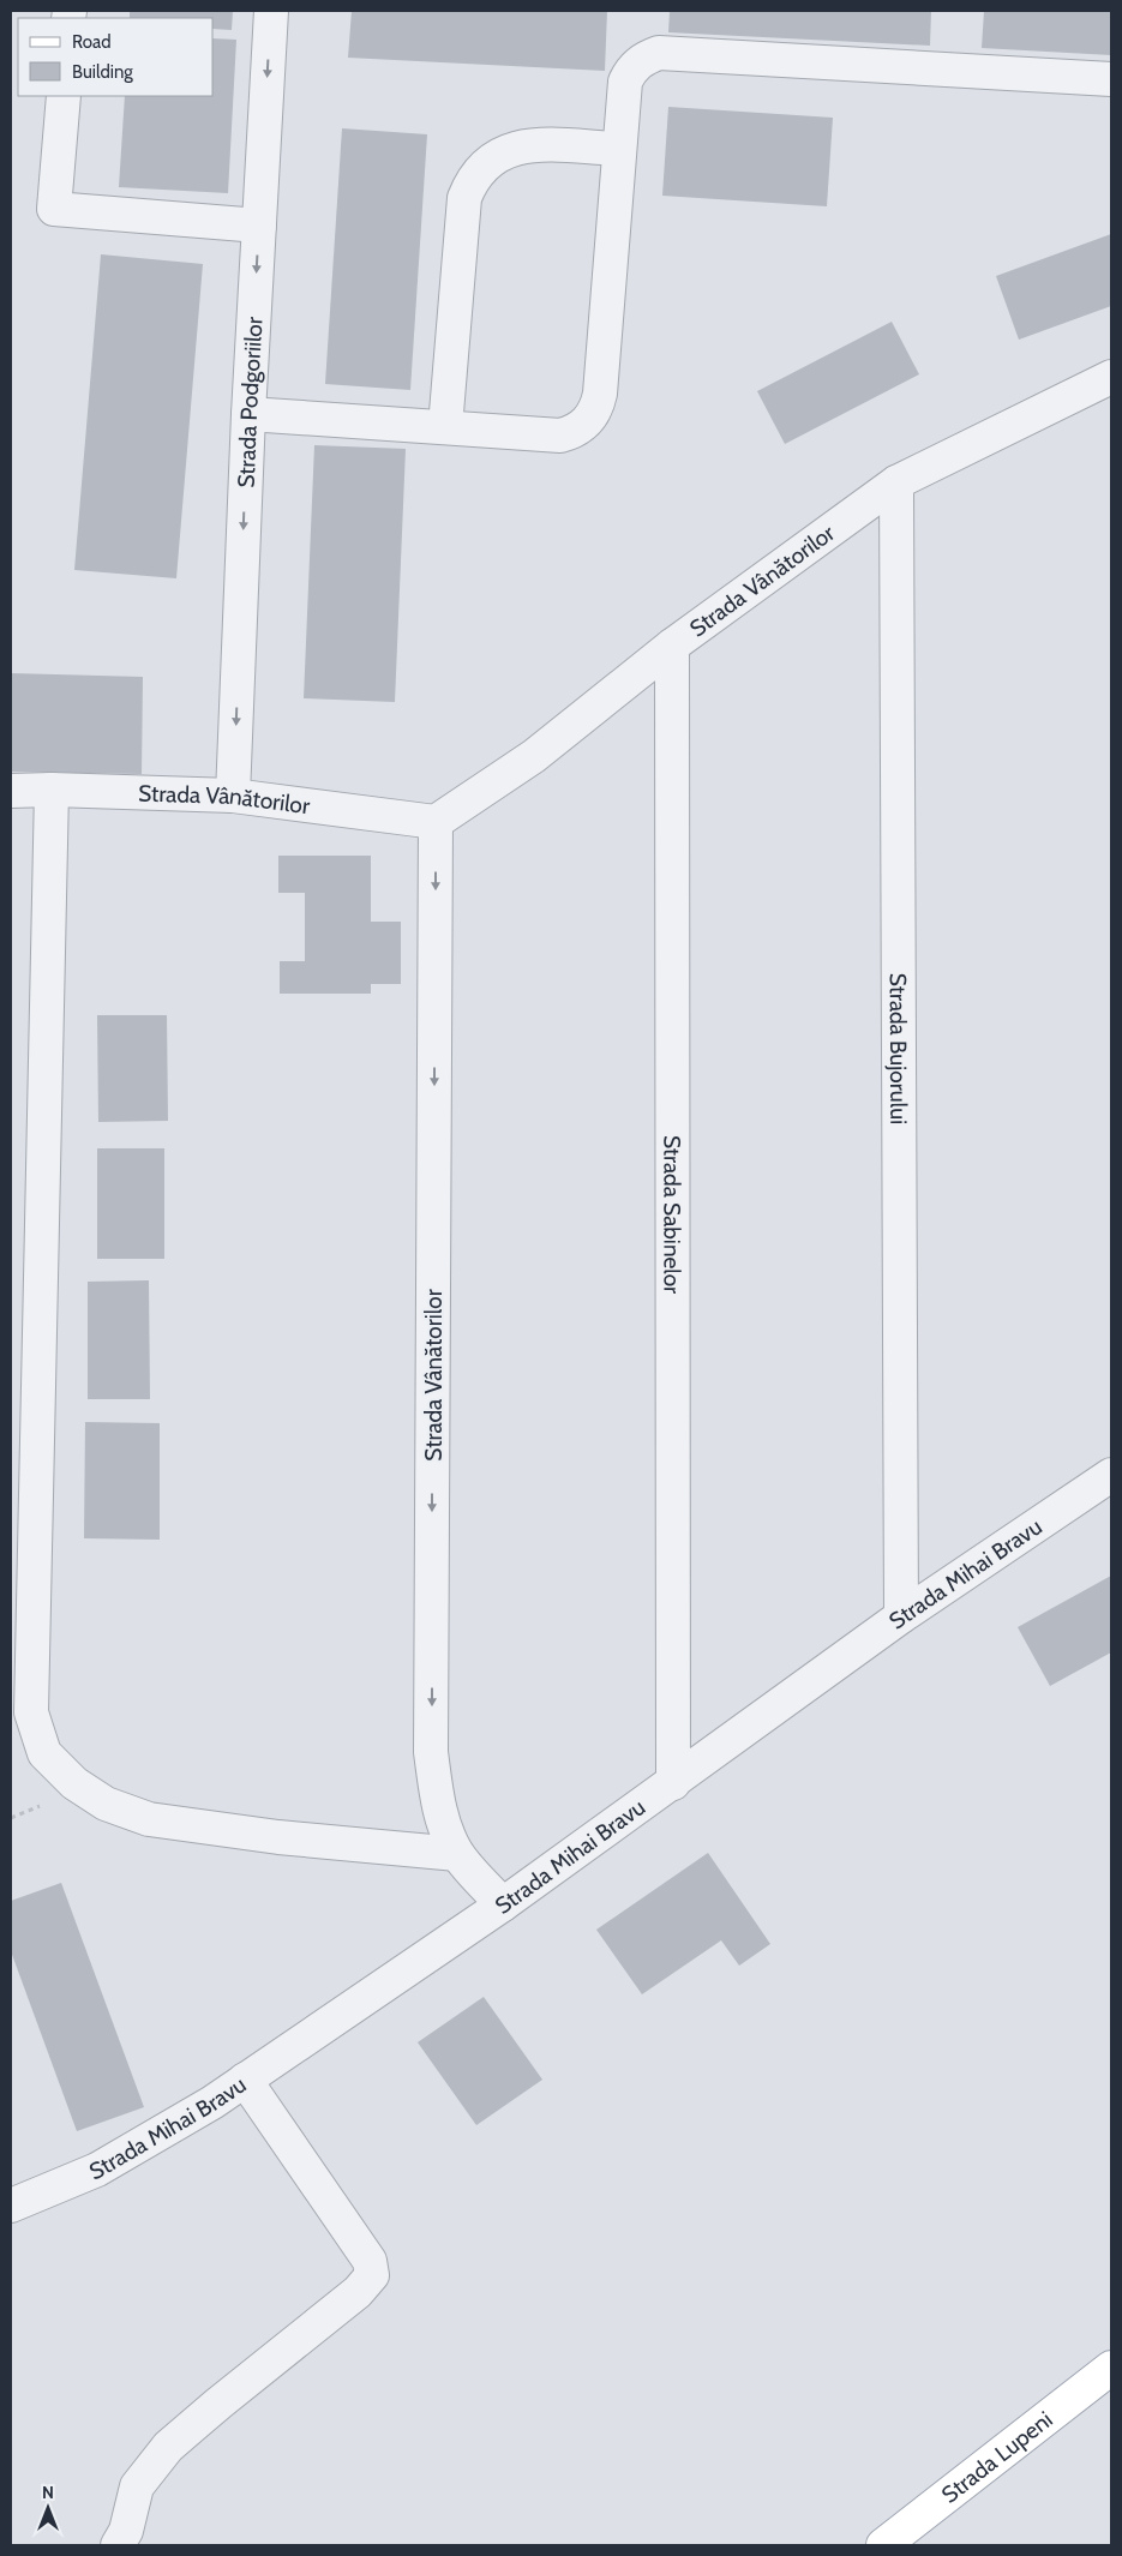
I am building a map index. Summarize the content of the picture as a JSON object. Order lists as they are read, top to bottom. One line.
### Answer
{"streets":{"main road":["Strada Lupeni"],"street":["Strada Podgoriilor","Strada Vânătorilor","Strada Bujorului","Strada Sabinelor","Strada Mihai Bravu"]},"crossings":[["Strada Podgoriilor","Strada Vânătorilor"],["Strada Vânătorilor","Strada Bujorului"],["Strada Vânătorilor","Strada Sabinelor"],["Strada Vânătorilor","Strada Mihai Bravu"],["Strada Bujorului","Strada Mihai Bravu"],["Strada Sabinelor","Strada Mihai Bravu"]],"one_way":["Strada Podgoriilor","Strada Vânătorilor"],"legend":["Road","Building"],"north":"top"}
